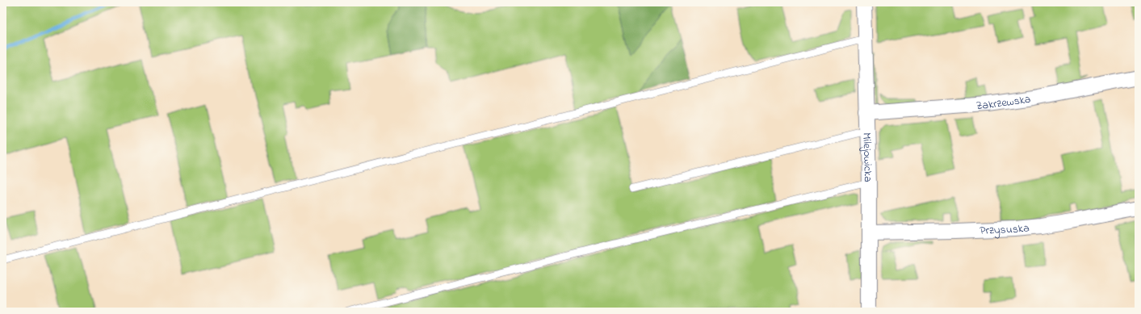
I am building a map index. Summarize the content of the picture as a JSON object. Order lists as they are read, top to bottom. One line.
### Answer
{"streets":{"street":["Zakrzewska","Milejowicka","Przysuska"]},"crossings":[["Zakrzewska","Milejowicka"],["Milejowicka","Przysuska"]]}
